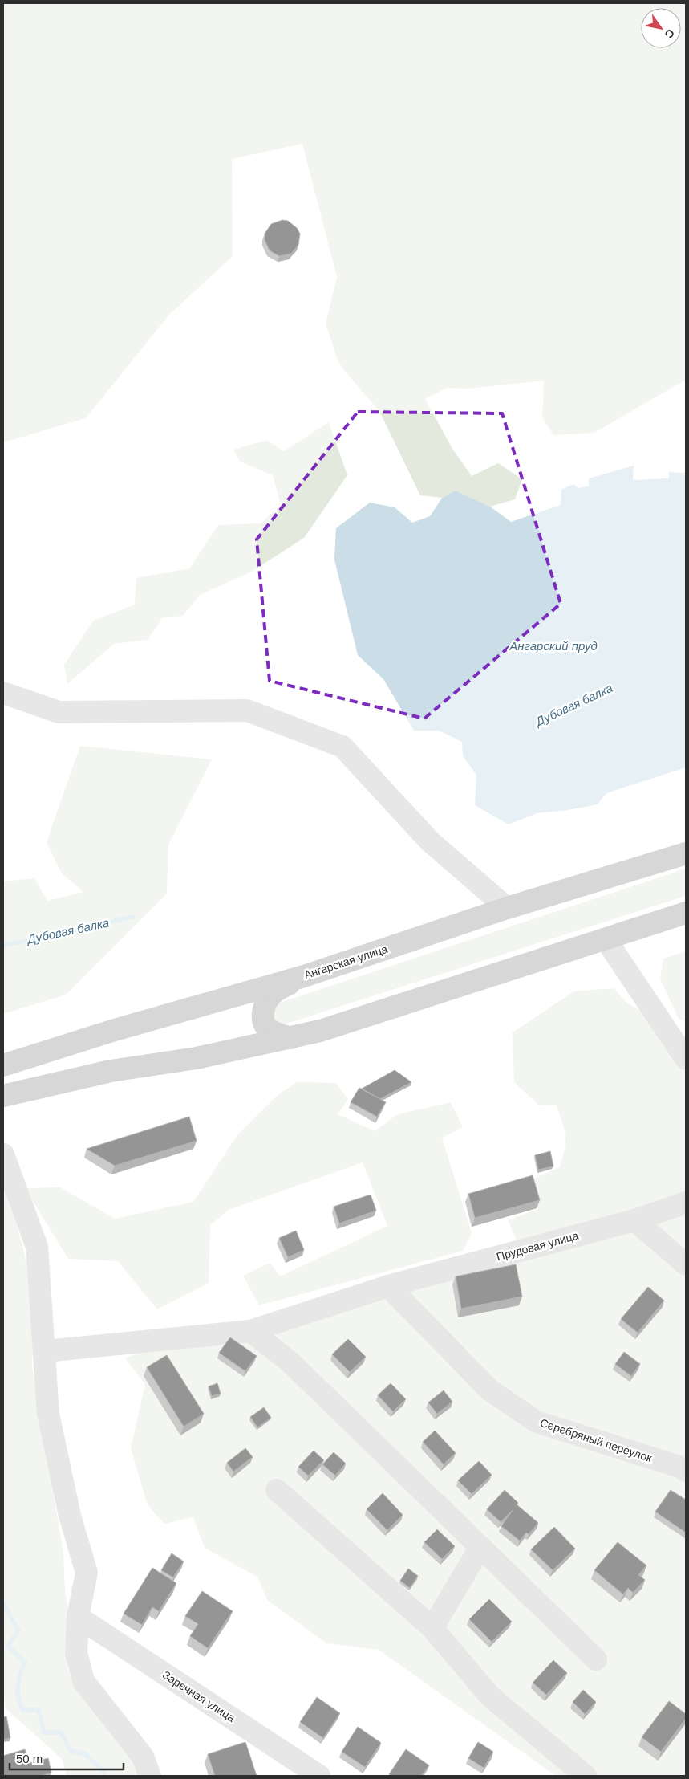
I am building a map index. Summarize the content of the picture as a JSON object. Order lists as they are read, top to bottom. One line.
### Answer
{"streets":{"main road":["Ангарская улица"],"street":["Прудовая улица","Серебряный переулок","Заречная улица"]},"crossings":[["Прудовая улица","Серебряный переулок"]],"water":["Ангарский пруд","Дубовая балка"],"scale_bar":"50 m","north":"bottom right"}
